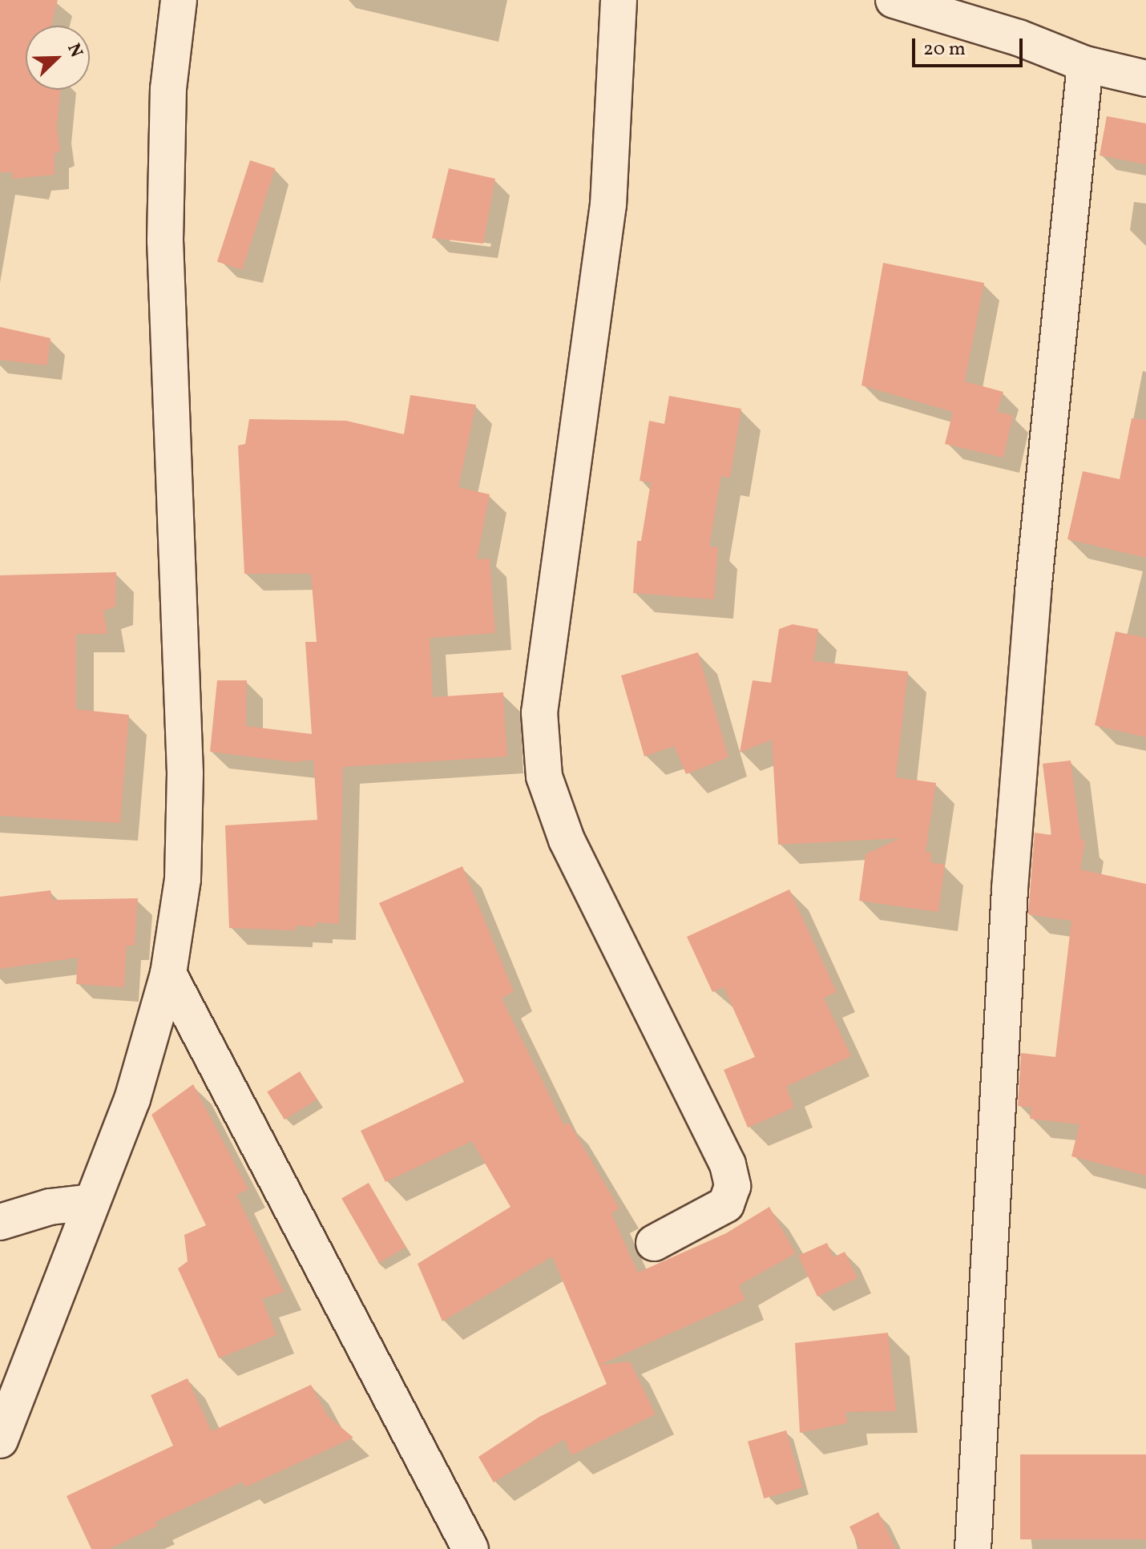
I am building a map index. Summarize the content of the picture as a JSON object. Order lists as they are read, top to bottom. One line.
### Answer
{"scale_bar":"20 m","north":"top right"}
